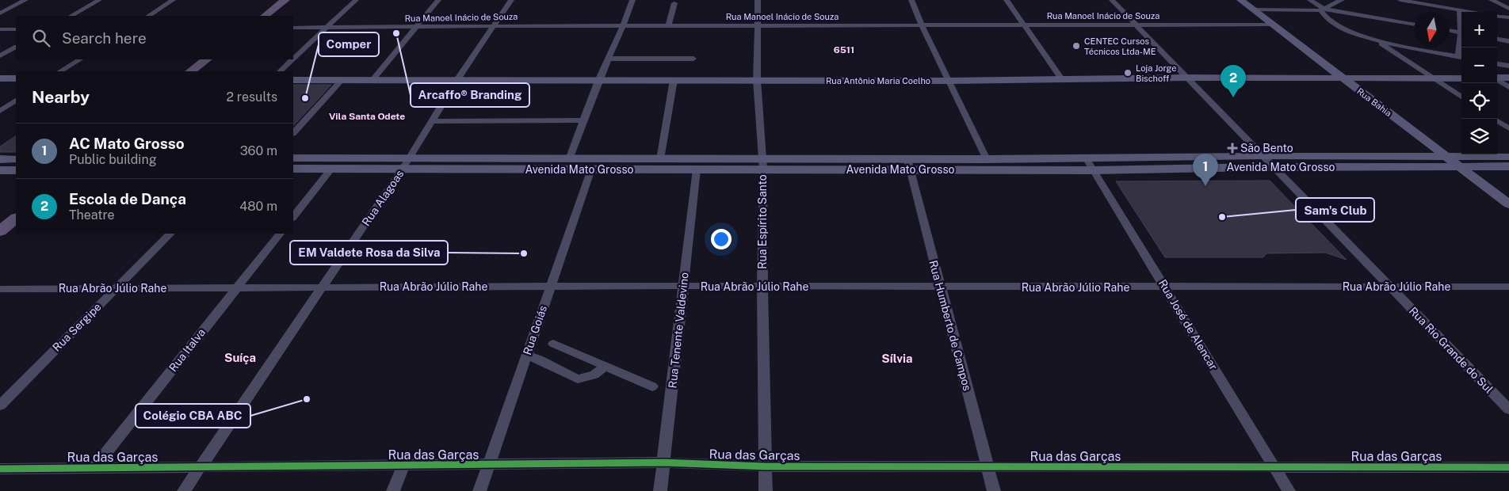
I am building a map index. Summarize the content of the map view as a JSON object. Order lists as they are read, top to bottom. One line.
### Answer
{"streets":{"main road":["Rua Antônio Maria Coelho","Rua Bahia","Avenida Mato Grosso"],"street":["Rua Manoel Inácio de Souza","Rua Alagoas","Rua Espírito Santo","Rua Abrão Júlio Rahe","Rua José de Alencar","Rua Humberto de Campos","Rua Sergipe","Rua Goiás","Rua Tenente Valdevino","Rua Italva","Rua Rio Grande do Sul","Rua das Garças"]},"crossings":[["Rua Manoel Inácio de Souza","Rua Bahia"],["Rua Manoel Inácio de Souza","Rua Alagoas"],["Rua Manoel Inácio de Souza","Rua Espírito Santo"],["Rua Manoel Inácio de Souza","Rua Rio Grande do Sul"],["Rua Antônio Maria Coelho","Rua Bahia"],["Rua Antônio Maria Coelho","Rua Alagoas"],["Rua Antônio Maria Coelho","Rua Espírito Santo"],["Rua Antônio Maria Coelho","Rua Rio Grande do Sul"],["Rua Bahia","Avenida Mato Grosso"],["Avenida Mato Grosso","Rua Alagoas"],["Avenida Mato Grosso","Rua Espírito Santo"],["Avenida Mato Grosso","Rua José de Alencar"],["Avenida Mato Grosso","Rua Humberto de Campos"],["Avenida Mato Grosso","Rua Goiás"],["Avenida Mato Grosso","Rua Tenente Valdevino"],["Avenida Mato Grosso","Rua Rio Grande do Sul"],["Rua Alagoas","Rua Abrão Júlio Rahe"],["Rua Alagoas","Rua das Garças"],["Rua Espírito Santo","Rua Abrão Júlio Rahe"],["Rua Espírito Santo","Rua das Garças"],["Rua Abrão Júlio Rahe","Rua José de Alencar"],["Rua Abrão Júlio Rahe","Rua Humberto de Campos"],["Rua Abrão Júlio Rahe","Rua Sergipe"],["Rua Abrão Júlio Rahe","Rua Goiás"],["Rua Abrão Júlio Rahe","Rua Tenente Valdevino"],["Rua Abrão Júlio Rahe","Rua Italva"],["Rua Abrão Júlio Rahe","Rua Rio Grande do Sul"],["Rua José de Alencar","Rua das Garças"],["Rua Humberto de Campos","Rua das Garças"],["Rua Goiás","Rua das Garças"],["Rua Tenente Valdevino","Rua das Garças"],["Rua Italva","Rua das Garças"]],"districts":["6511","Vila Santa Odete","Suíça","Sílvia"],"places":{"other":["Arcaffo® Branding","CENTEC Cursos Técnicos Ltda-ME","Loja Jorge Bischoff","Comper","Sam's Club","EM Valdete Rosa da Silva","Colégio CBA ABC"],"health":["São Bento"]},"north":"bottom","page":{"map_buttons":["+","−"],"search":"Search here","pins":["2","1"],"heading":["Nearby","2 results"],"list":[{"mark":"1","name":"AC Mato Grosso","note":"Public building","value":"360 m"},{"mark":"2","name":"Escola de Dança","note":"Theatre","value":"480 m"}]}}
